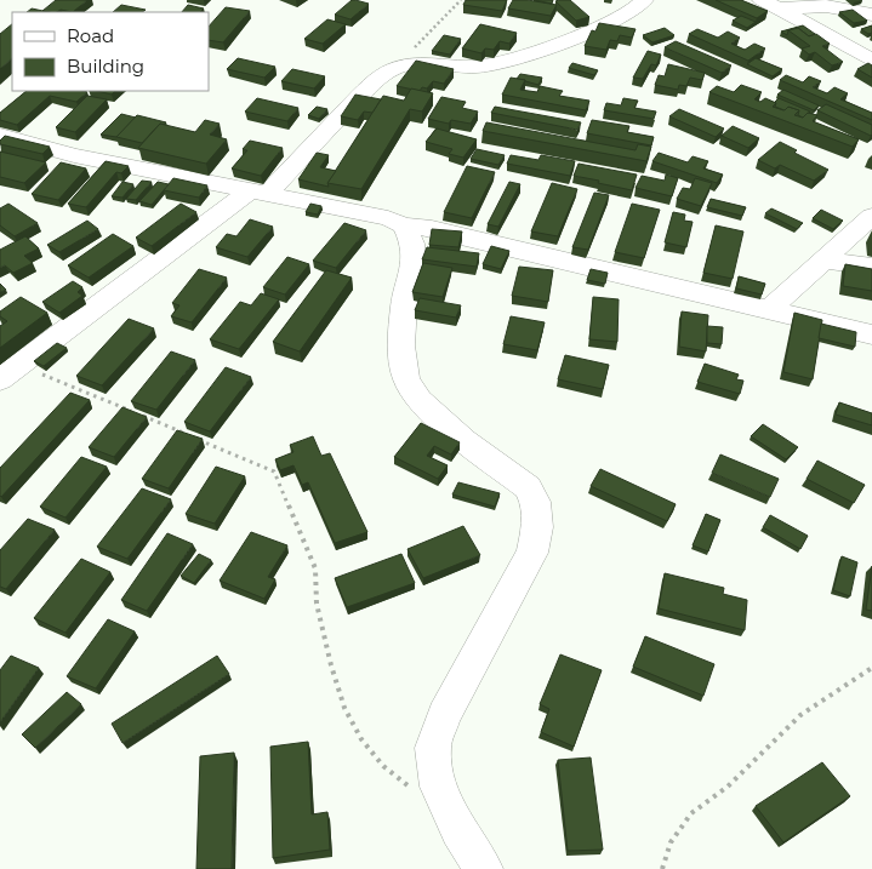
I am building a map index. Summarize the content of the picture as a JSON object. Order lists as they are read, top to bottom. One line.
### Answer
{"legend":["Road","Building"]}
